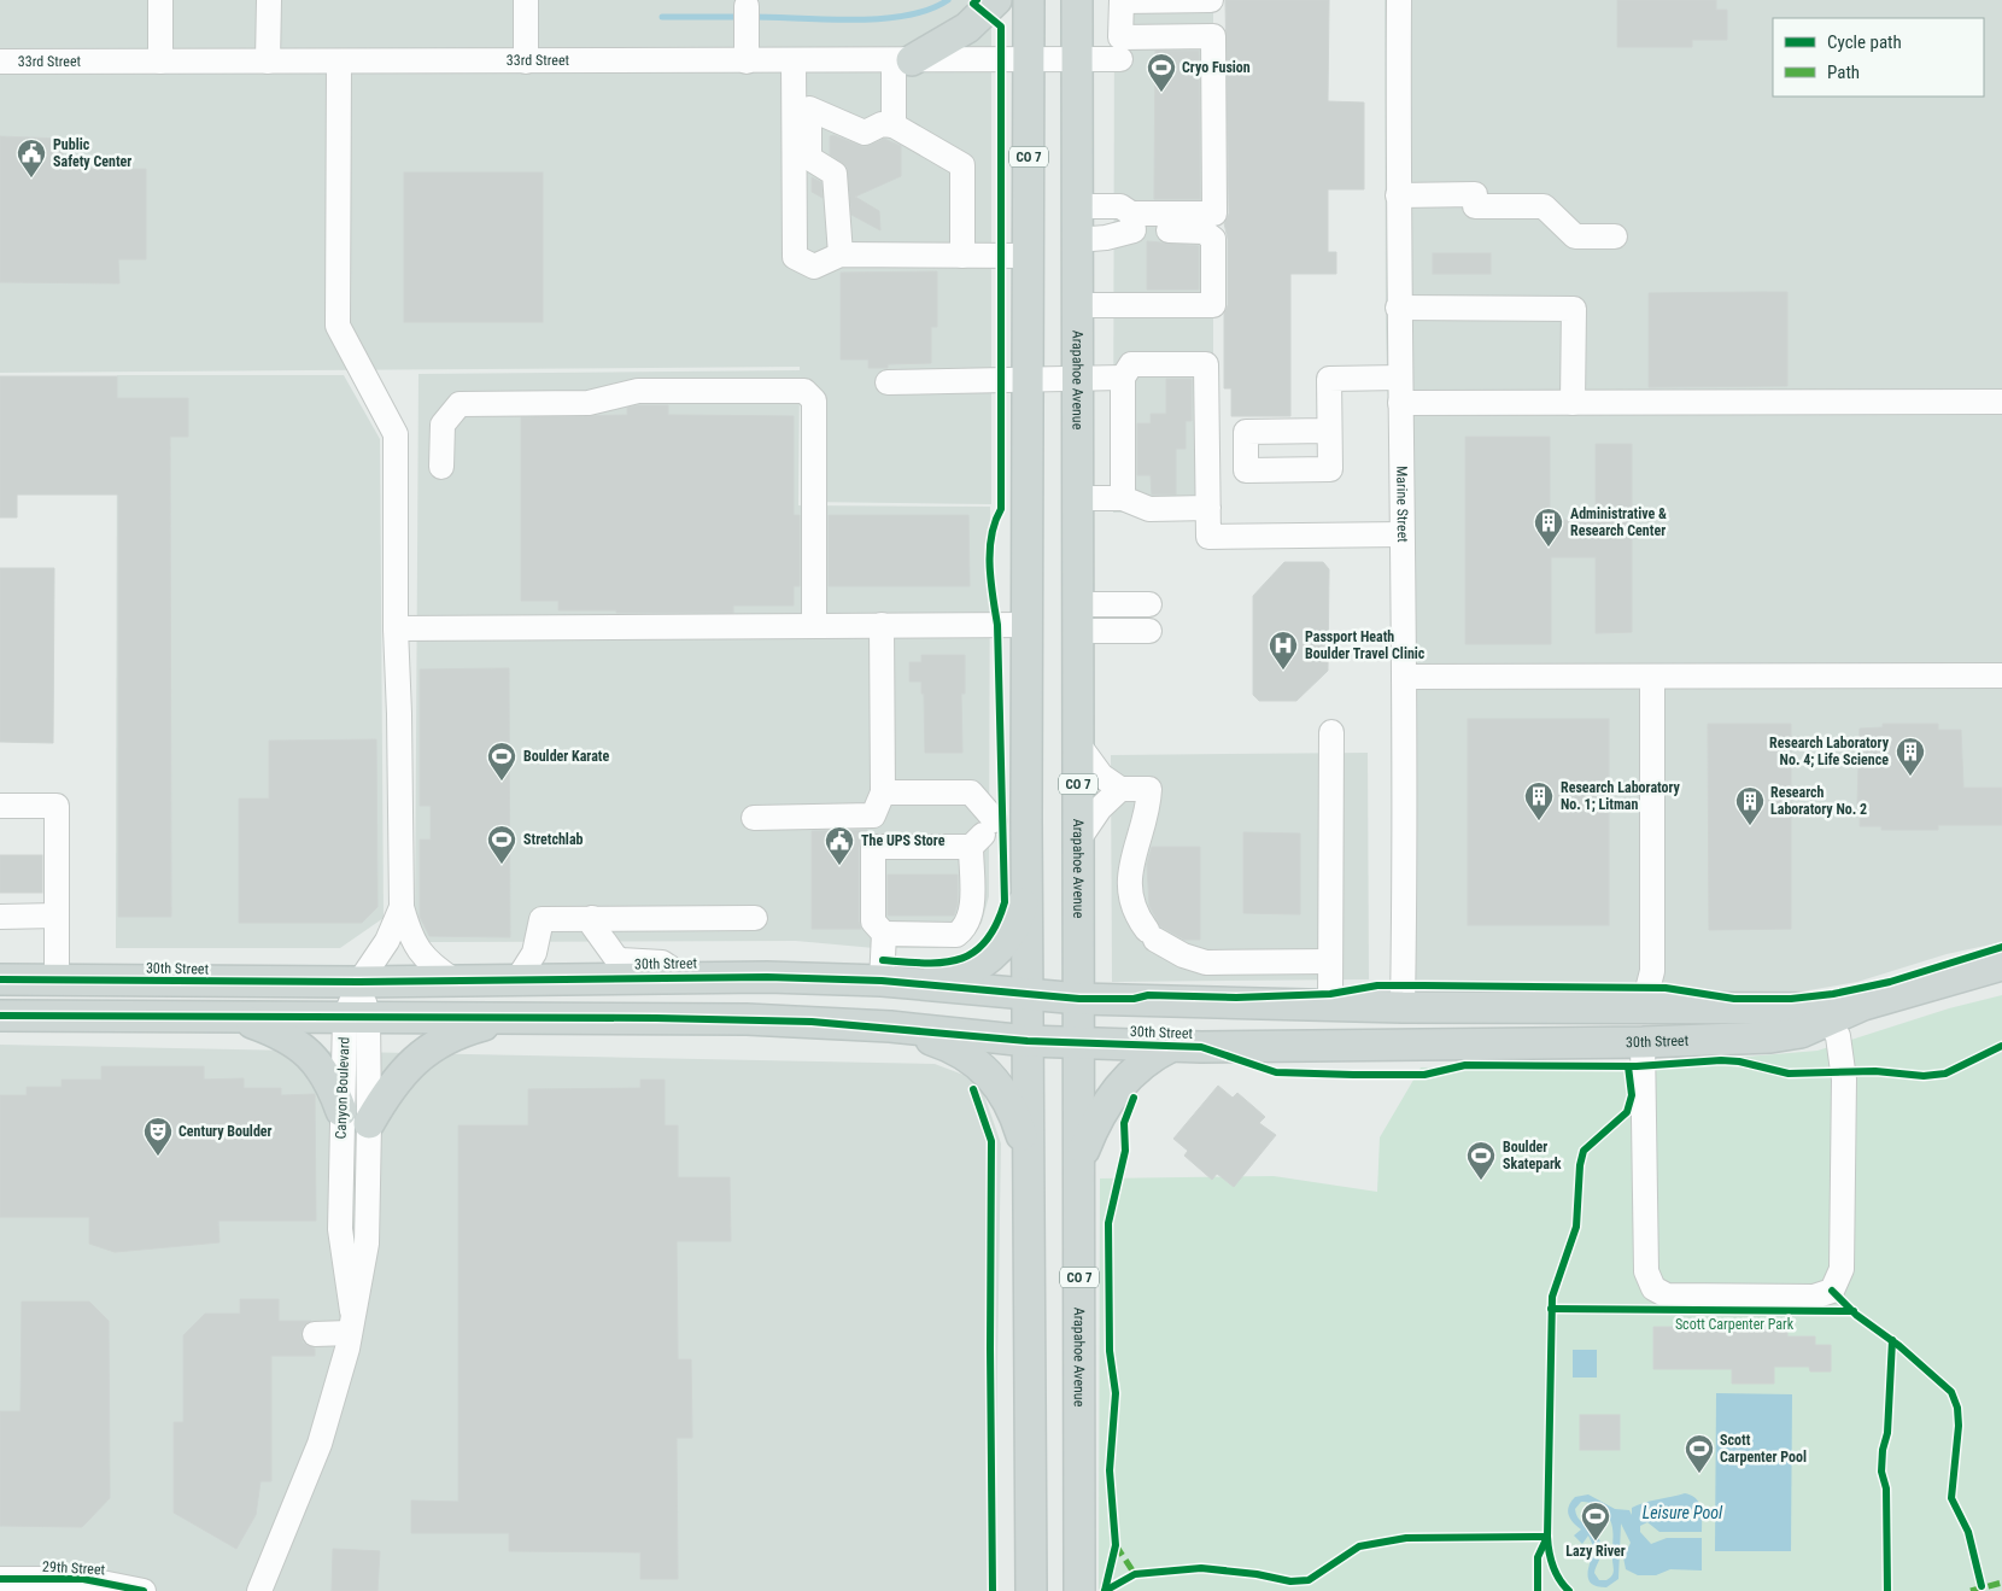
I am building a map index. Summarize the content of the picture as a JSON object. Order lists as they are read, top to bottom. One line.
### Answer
{"streets":{"main road":["CO 7","Arapahoe Avenue","30th Street"],"street":["33rd Street","Marine Street","Canyon Boulevard","29th Street"]},"crossings":[["33rd Street","CO 7"],["33rd Street","Arapahoe Avenue"],["CO 7","30th Street"],["Arapahoe Avenue","30th Street"],["Marine Street","30th Street"],["30th Street","Canyon Boulevard"]],"water":["Leisure Pool"],"parks":["Scott Carpenter Park"],"places":{"sports":["Cryo Fusion","Boulder Karate","Stretchlab","Boulder Skatepark","Scott Carpenter Pool","Lazy River"],"public building":["Public Safety Center","The UPS Store"],"building":["Administrative & Research Center","Research Laboratory No. 4; Life Science","Research Laboratory No. 1; Litman","Research Laboratory No. 2"],"hospital":["Passport Heath Boulder Travel Clinic"],"theatre":["Century Boulder"]},"legend":["Cycle path","Path"]}
